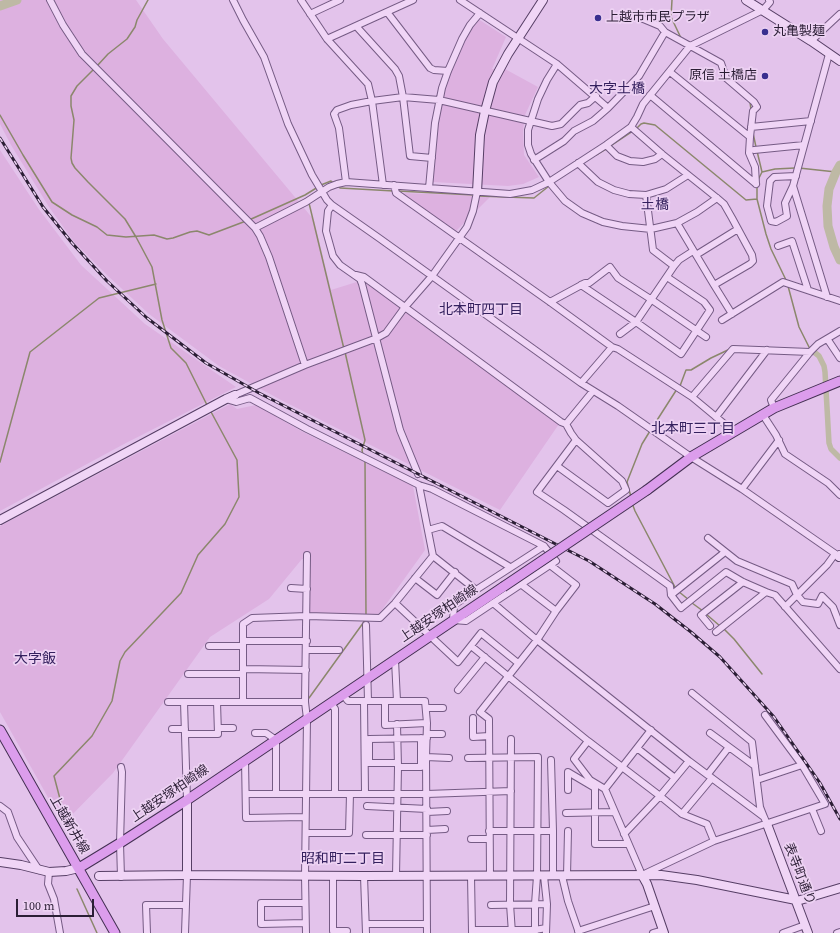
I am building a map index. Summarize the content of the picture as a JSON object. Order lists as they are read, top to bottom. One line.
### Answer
{"streets":{"main road":["上越安塚柏崎線","上越新井線"],"street":["表寺町通り"]},"crossings":[["上越安塚柏崎線","上越新井線"]],"districts":["大字土橋","土橋","北本町四丁目","北本町三丁目","大字飯","昭和町二丁目"],"places":["上越市市民プラザ","丸亀製麺","原信 土橋店"],"scale_bar":"100 m"}
